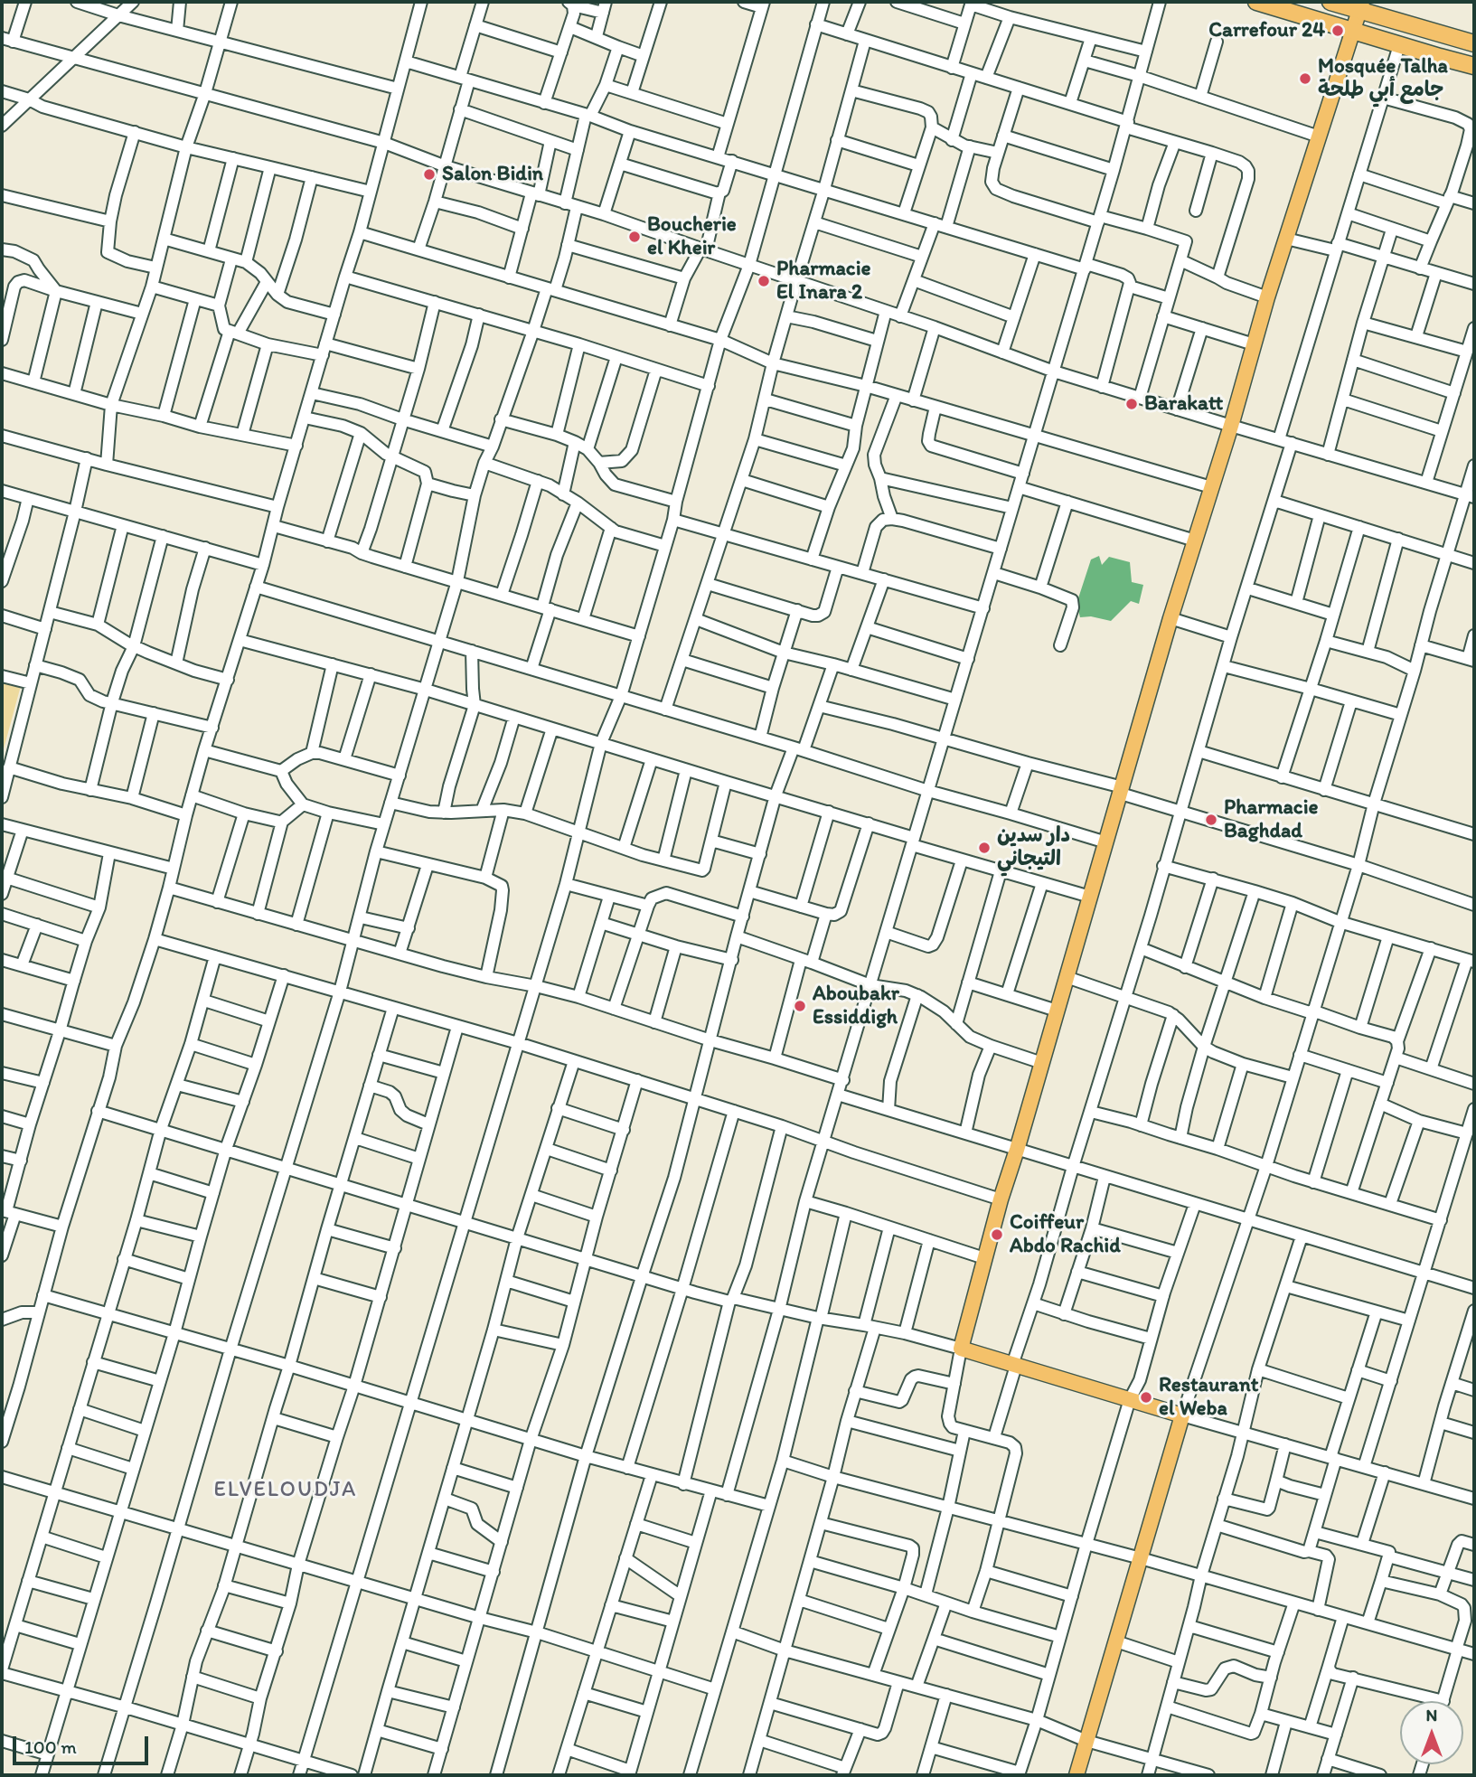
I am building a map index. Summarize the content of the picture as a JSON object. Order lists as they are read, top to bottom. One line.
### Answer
{"districts":["ELVELOUDJA"],"places":["Carrefour 24","Mosquée Talha جامع أبي طلحة","Salon Bidin","Boucherie el Kheir","Pharmacie El Inara 2","Barakatt","Pharmacie Baghdad","دار سدين التيجاني","Aboubakr Essiddigh","Coiffeur Abdo Rachid","Restaurant el Weba"],"scale_bar":"100 m","north":"top"}
